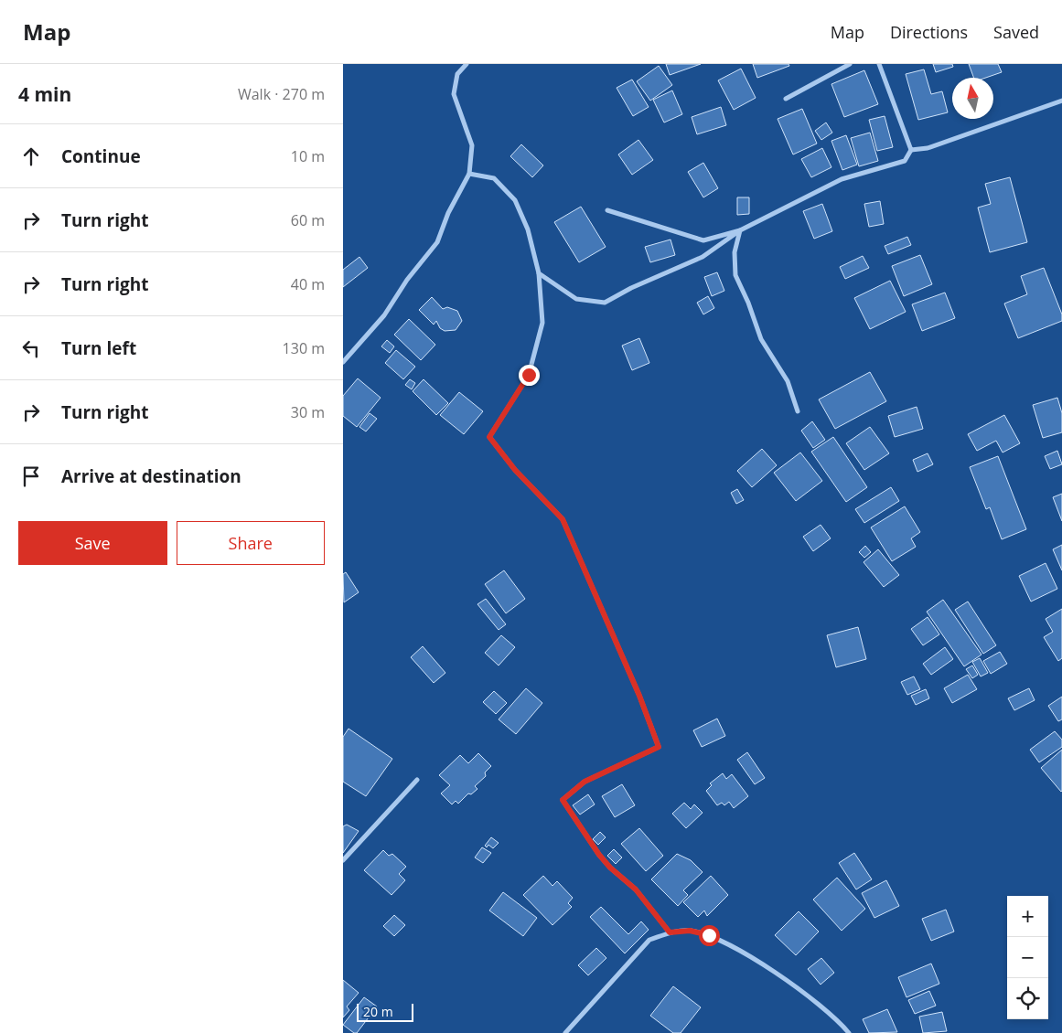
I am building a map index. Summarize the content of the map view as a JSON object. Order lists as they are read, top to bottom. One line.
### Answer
{"scale_bar":"20 m","north":"top","page":{"header":"Map","nav":["Map","Directions","Saved"],"heading":["4 min","Walk · 270 m"],"list":[["Continue","10 m"],["Turn right","60 m"],["Turn right","40 m"],["Turn left","130 m"],["Turn right","30 m"],"Arrive at destination"],"buttons":["Save","Share"],"map_buttons":["+","−"],"scale":"20 m"}}
